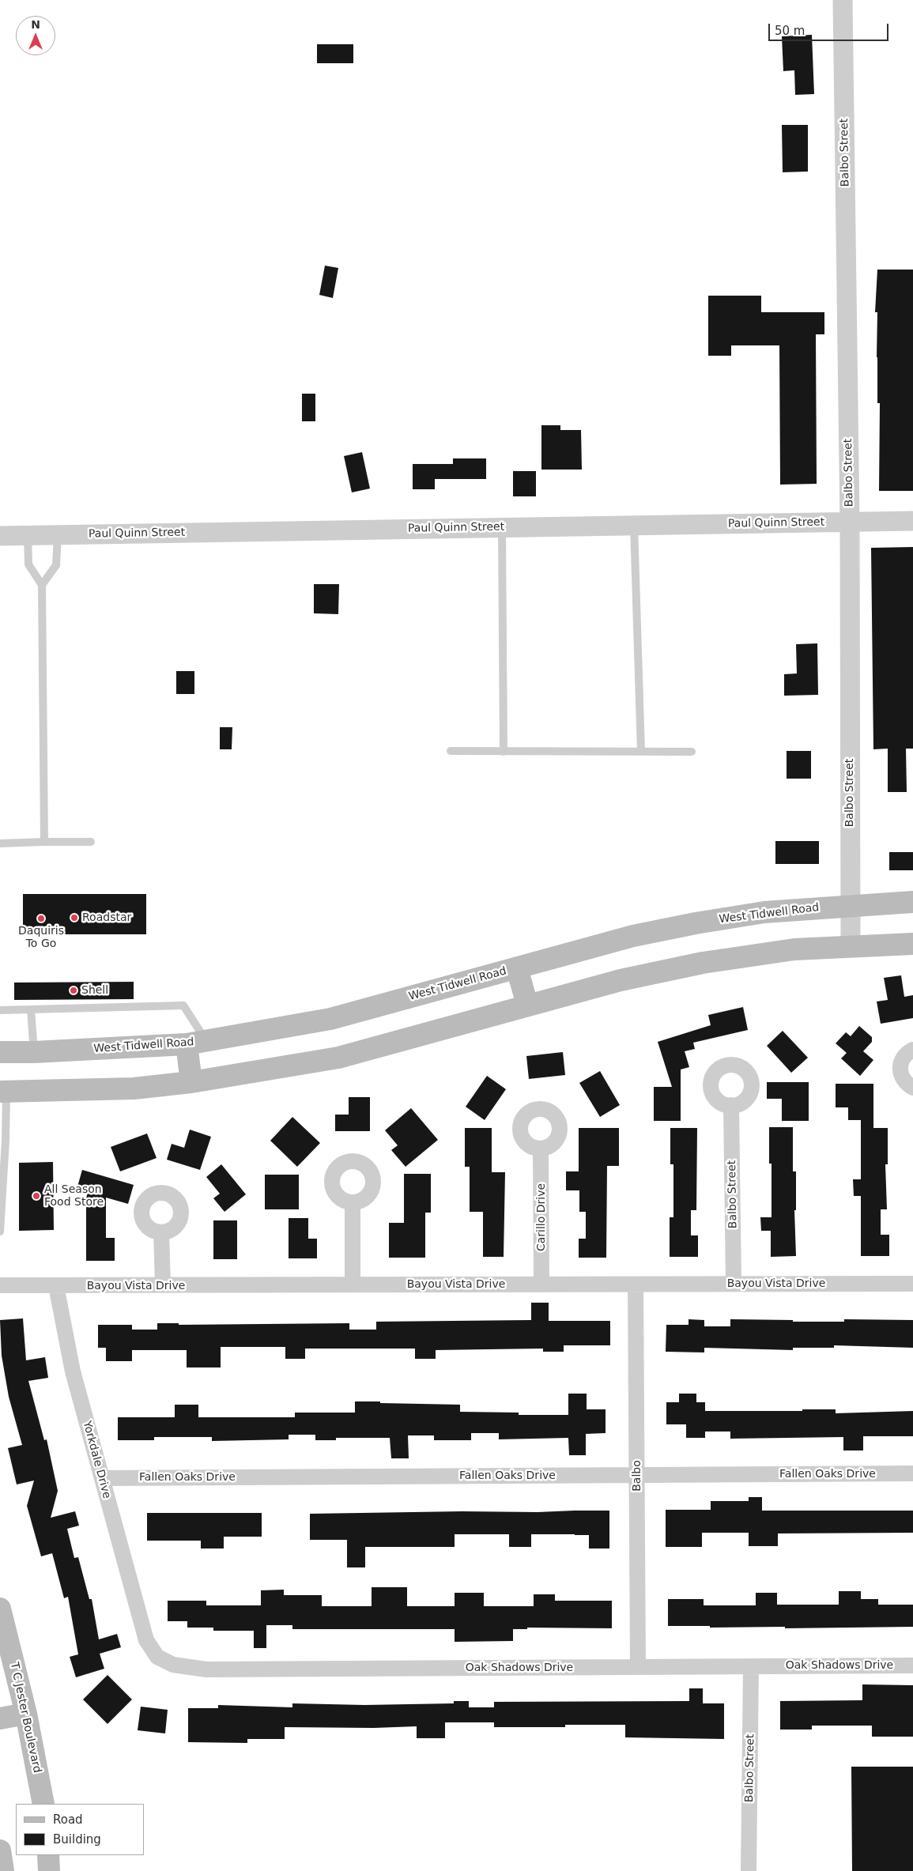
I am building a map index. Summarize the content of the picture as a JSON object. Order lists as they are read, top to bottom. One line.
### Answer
{"streets":{"main road":["West Tidwell Road","T C Jester Boulevard"],"street":["Balbo Street","Paul Quinn Street","Carillo Drive","Bayou Vista Drive","Yorkdale Drive","Fallen Oaks Drive","Balbo","Oak Shadows Drive"]},"crossings":[["Balbo Street","Paul Quinn Street"],["Balbo Street","West Tidwell Road"],["Balbo Street","Bayou Vista Drive"],["Balbo Street","Oak Shadows Drive"],["Carillo Drive","Bayou Vista Drive"],["Bayou Vista Drive","Yorkdale Drive"],["Bayou Vista Drive","Balbo"],["Yorkdale Drive","Fallen Oaks Drive"],["Yorkdale Drive","Oak Shadows Drive"],["Fallen Oaks Drive","Balbo"],["Balbo","Oak Shadows Drive"]],"places":["Roadstar","Daquiris To Go","Shell","All Season Food Store"],"legend":["Road","Building"],"scale_bar":"50 m","north":"top"}
